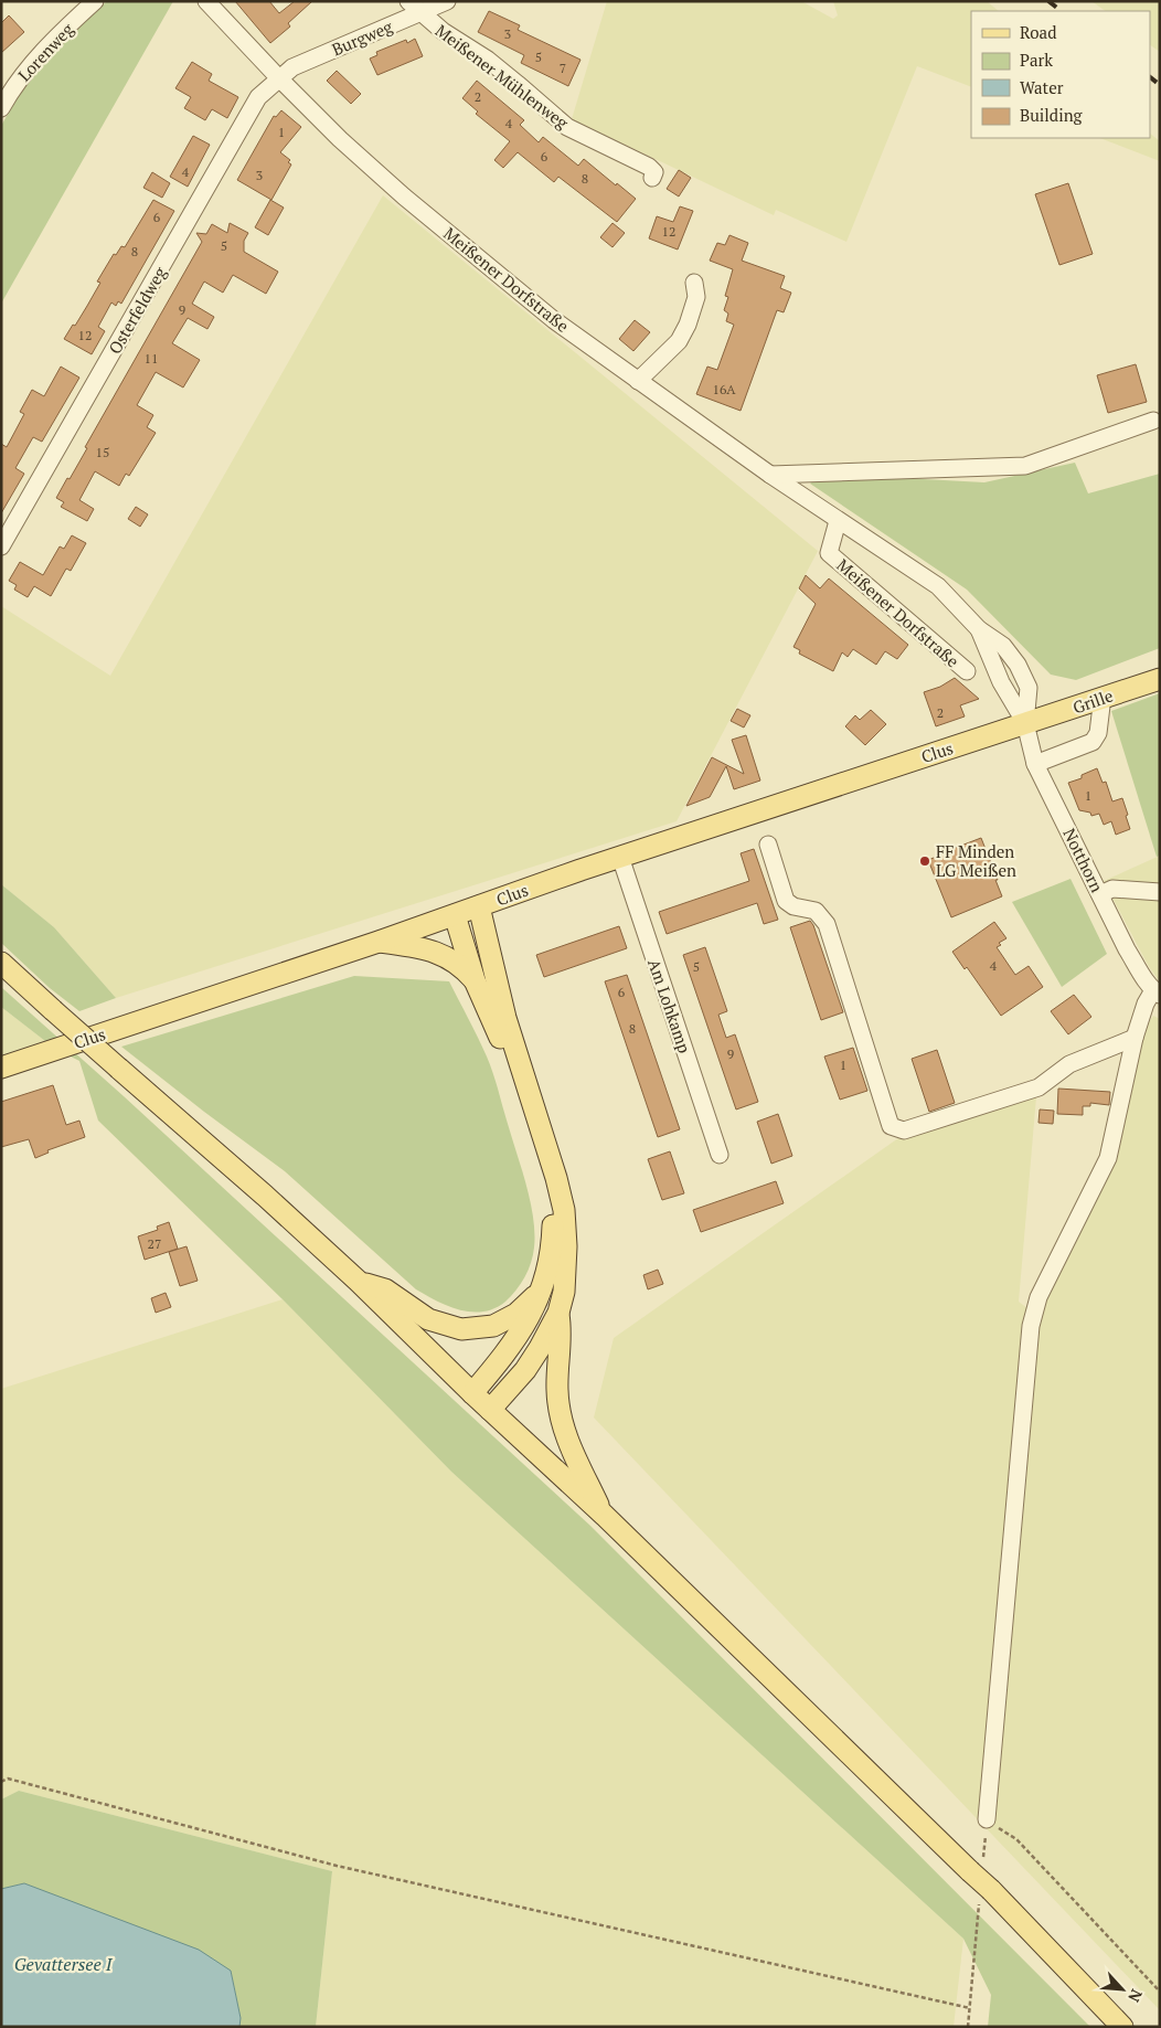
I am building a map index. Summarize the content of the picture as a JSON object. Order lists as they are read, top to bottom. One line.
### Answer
{"streets":{"main road":["Grille","Clus"],"street":["Burgweg","Lorenweg","Meißener Mühlenweg","Meißener Dorfstraße","Osterfeldweg","Notthorn","Am Lohkamp"]},"crossings":[["Burgweg","Meißener Mühlenweg"],["Burgweg","Meißener Dorfstraße"],["Burgweg","Osterfeldweg"],["Meißener Dorfstraße","Osterfeldweg"],["Meißener Dorfstraße","Grille"],["Meißener Dorfstraße","Clus"],["Meißener Dorfstraße","Notthorn"],["Grille","Clus"],["Grille","Notthorn"],["Clus","Notthorn"],["Clus","Am Lohkamp"]],"water":["Gevattersee I"],"places":["FF Minden LG Meißen"],"house_numbers":["3","5","7","2","4","1","6","4","3","8","6","12","5","8","9","12","11","16A","15","2","1","4","5","6","8","9","1","27"],"legend":["Road","Park","Water","Building"],"north":"bottom right"}
